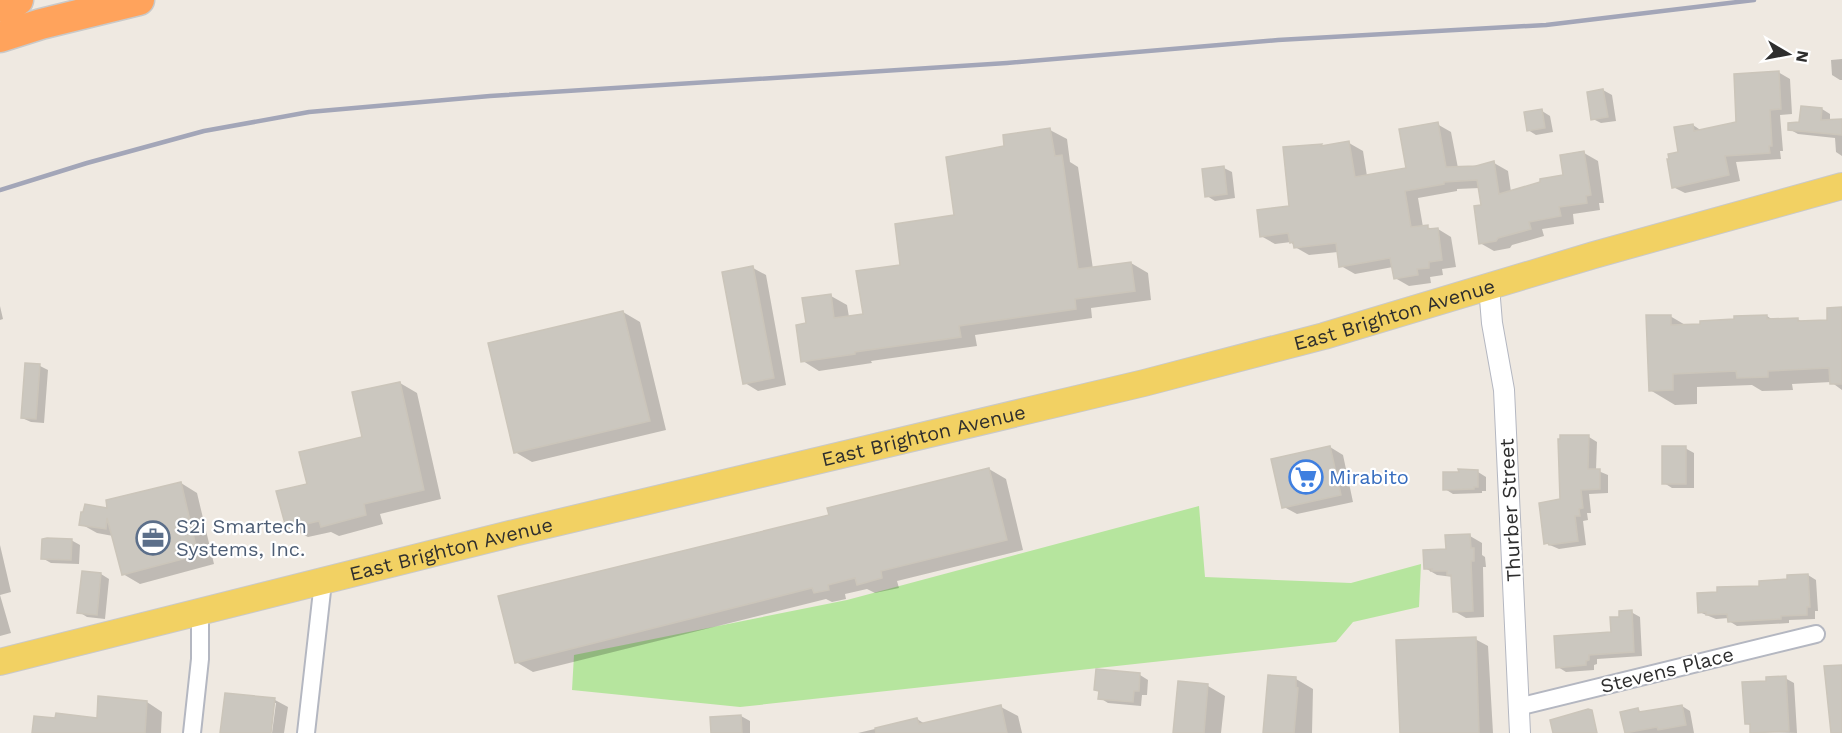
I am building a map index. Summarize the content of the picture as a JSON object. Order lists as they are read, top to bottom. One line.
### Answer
{"streets":{"main road":["East Brighton Avenue"],"street":["Thurber Street","Stevens Place"]},"crossings":[["East Brighton Avenue","Thurber Street"],["Thurber Street","Stevens Place"]],"places":{"supermarket":["Mirabito"],"office":["S2i Smartech Systems, Inc."]},"north":"right"}
